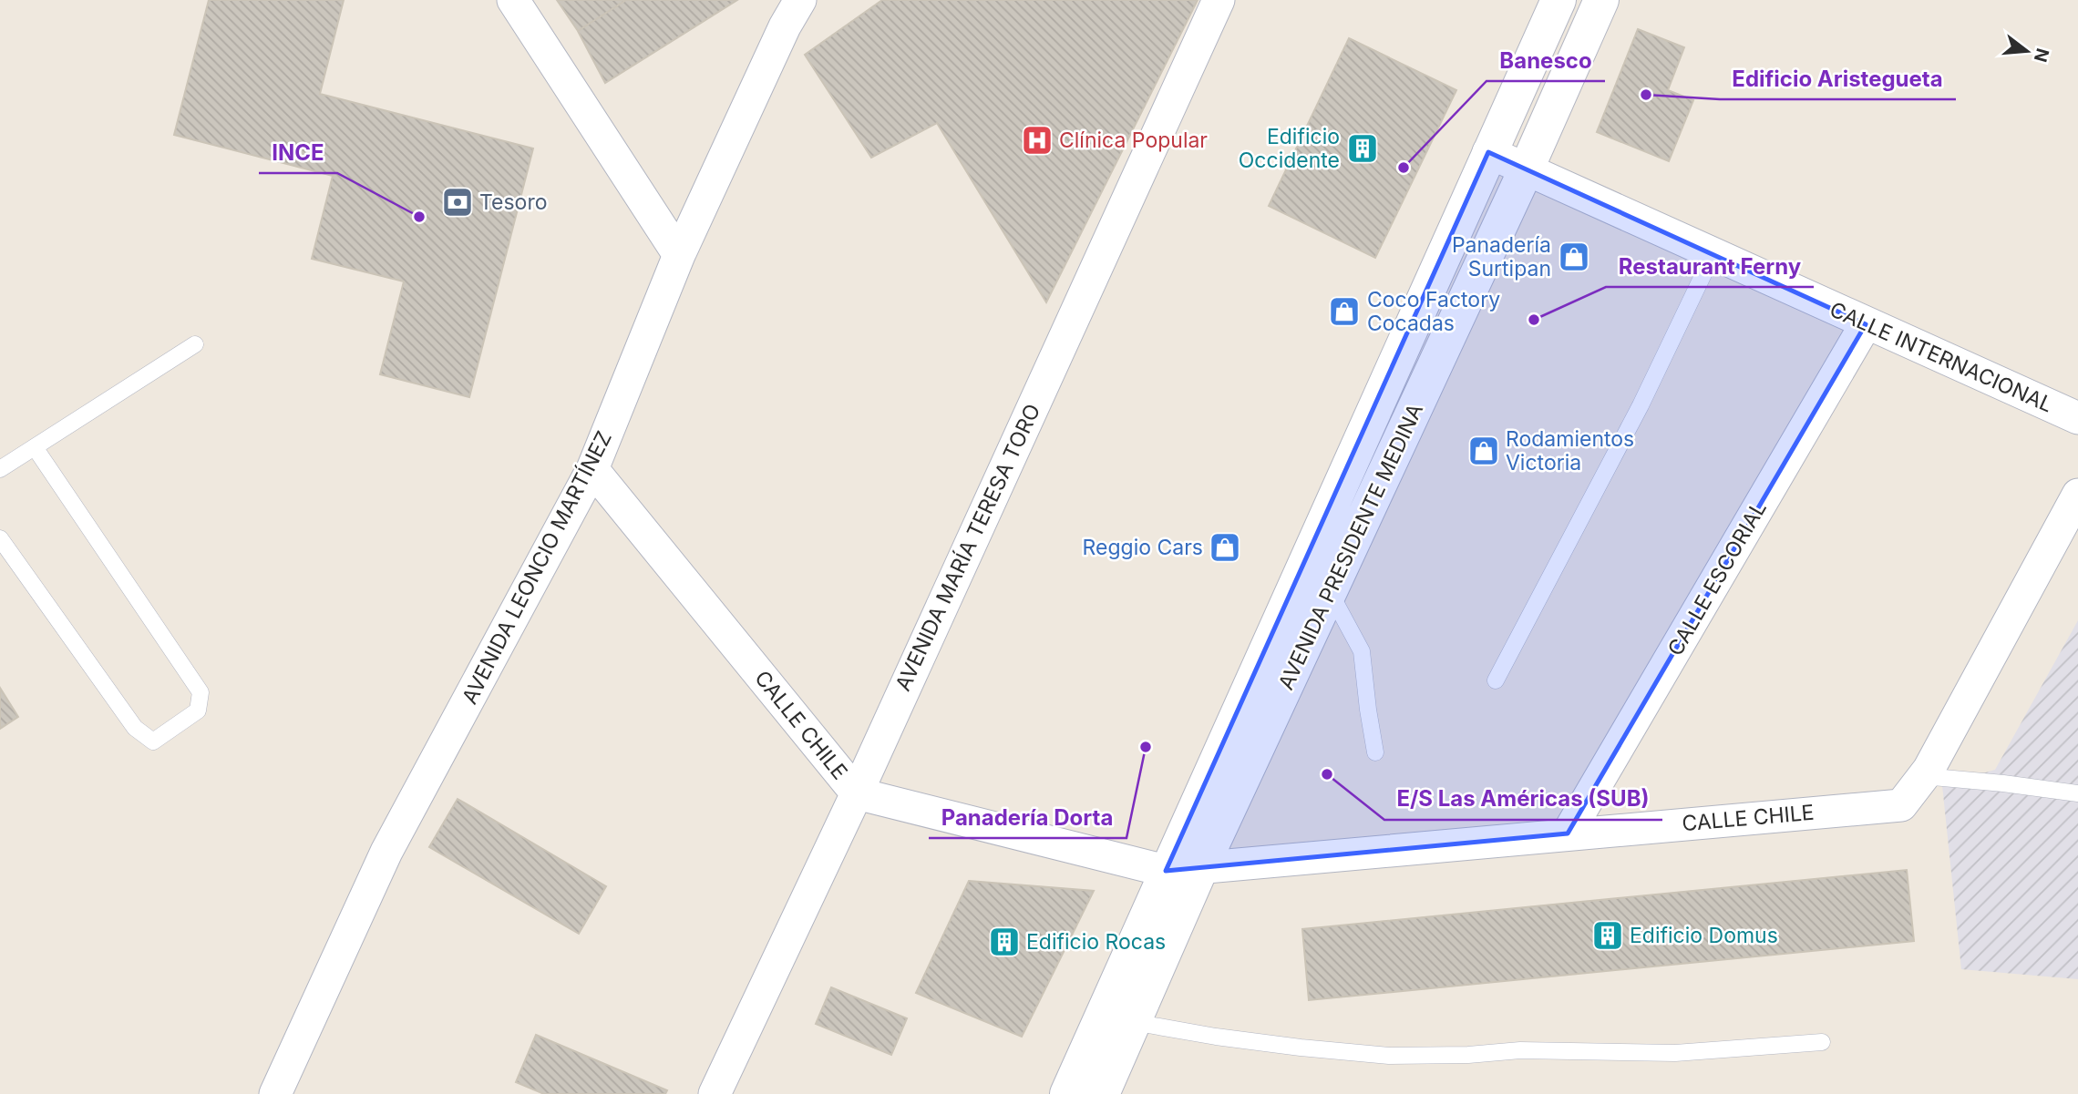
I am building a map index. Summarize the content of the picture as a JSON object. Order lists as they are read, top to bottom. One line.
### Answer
{"streets":{"street":["CALLE INTERNACIONAL","AVENIDA PRESIDENTE MEDINA","AVENIDA MARÍA TERESA TORO","AVENIDA LEONCIO MARTÍNEZ","CALLE ESCORIAL","CALLE CHILE"]},"crossings":[["CALLE INTERNACIONAL","AVENIDA PRESIDENTE MEDINA"],["CALLE INTERNACIONAL","CALLE ESCORIAL"],["AVENIDA PRESIDENTE MEDINA","CALLE CHILE"],["AVENIDA MARÍA TERESA TORO","CALLE CHILE"],["AVENIDA LEONCIO MARTÍNEZ","CALLE CHILE"],["CALLE ESCORIAL","CALLE CHILE"]],"places":{"other":["Edificio Aristegueta","Banesco","INCE","Restaurant Ferny","Panadería Dorta","E/S Las Américas (SUB)"],"hospital":["Clínica Popular"],"building":["Edificio Occidente","Edificio Domus","Edificio Rocas"],"bank":["Tesoro"],"shop":["Panadería Surtipan","Coco Factory Cocadas","Rodamientos Victoria","Reggio Cars"]},"north":"right"}
